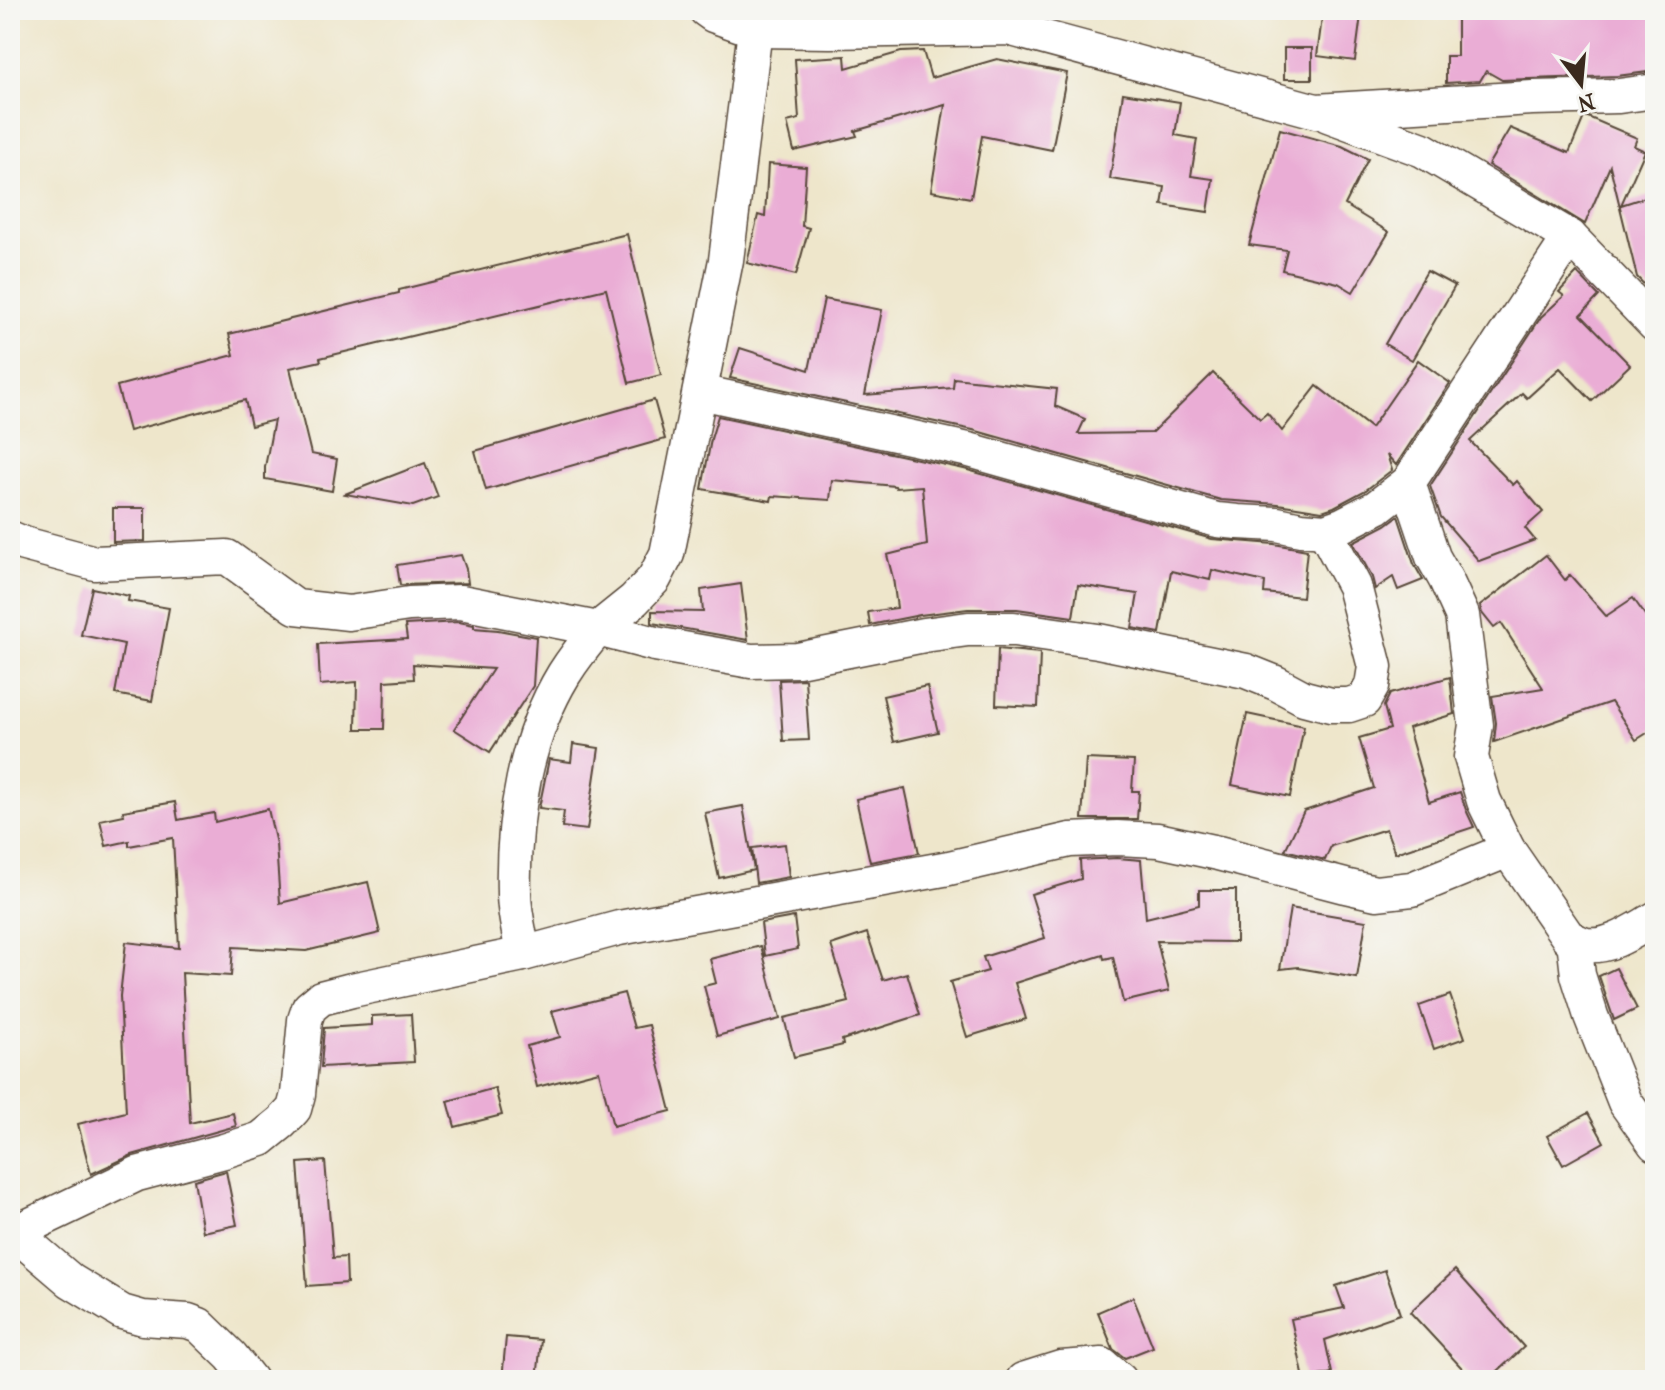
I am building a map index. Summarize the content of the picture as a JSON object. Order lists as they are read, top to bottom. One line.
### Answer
{"north":"bottom"}
